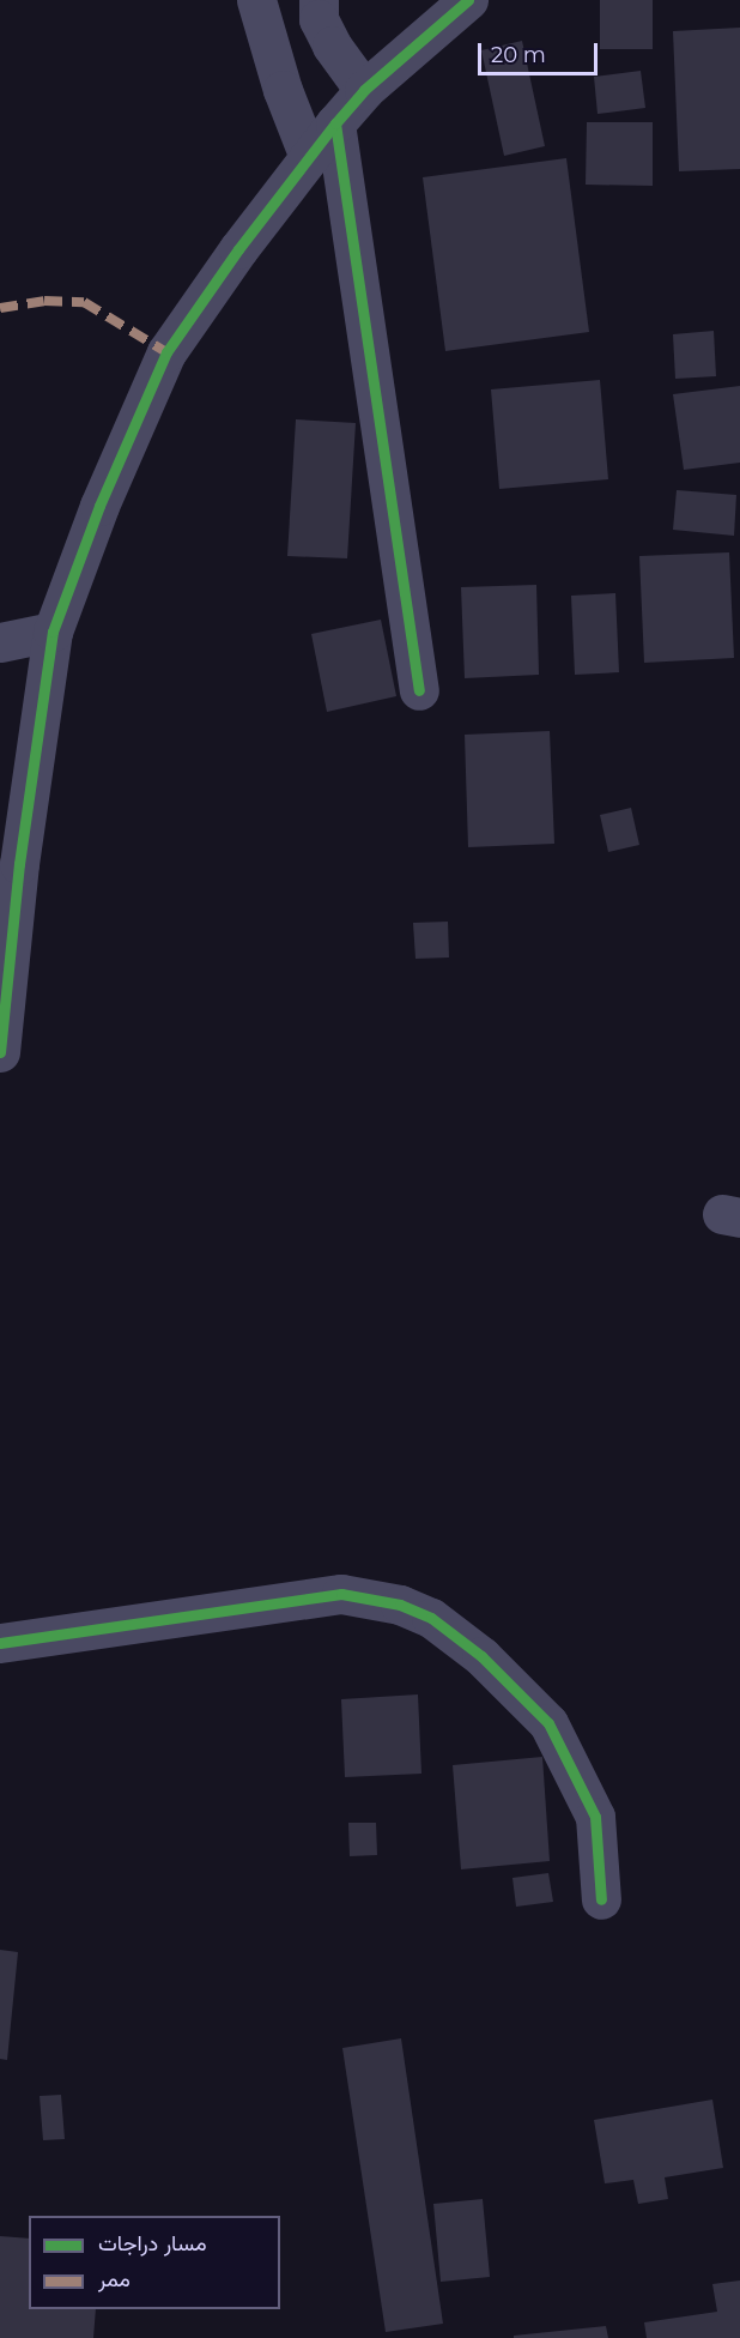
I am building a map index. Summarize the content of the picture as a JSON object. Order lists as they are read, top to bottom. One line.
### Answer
{"legend":["مسار دراجات","ممر"],"scale_bar":"20 m"}
